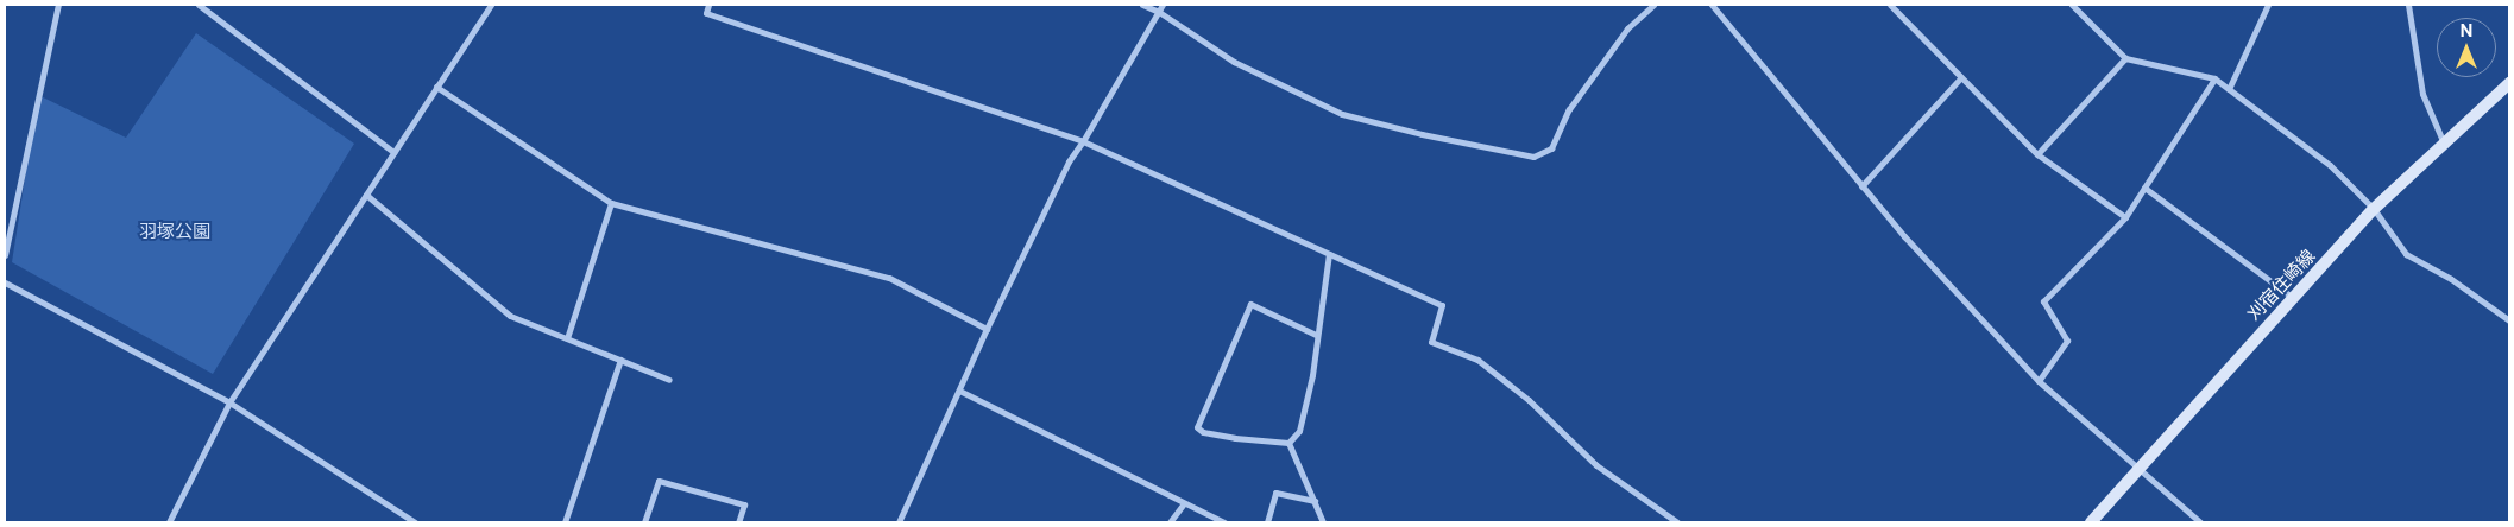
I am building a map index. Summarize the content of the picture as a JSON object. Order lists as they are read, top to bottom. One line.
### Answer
{"streets":{"main road":["刈宿住崎線"]},"parks":["羽塚公園"],"north":"top"}
